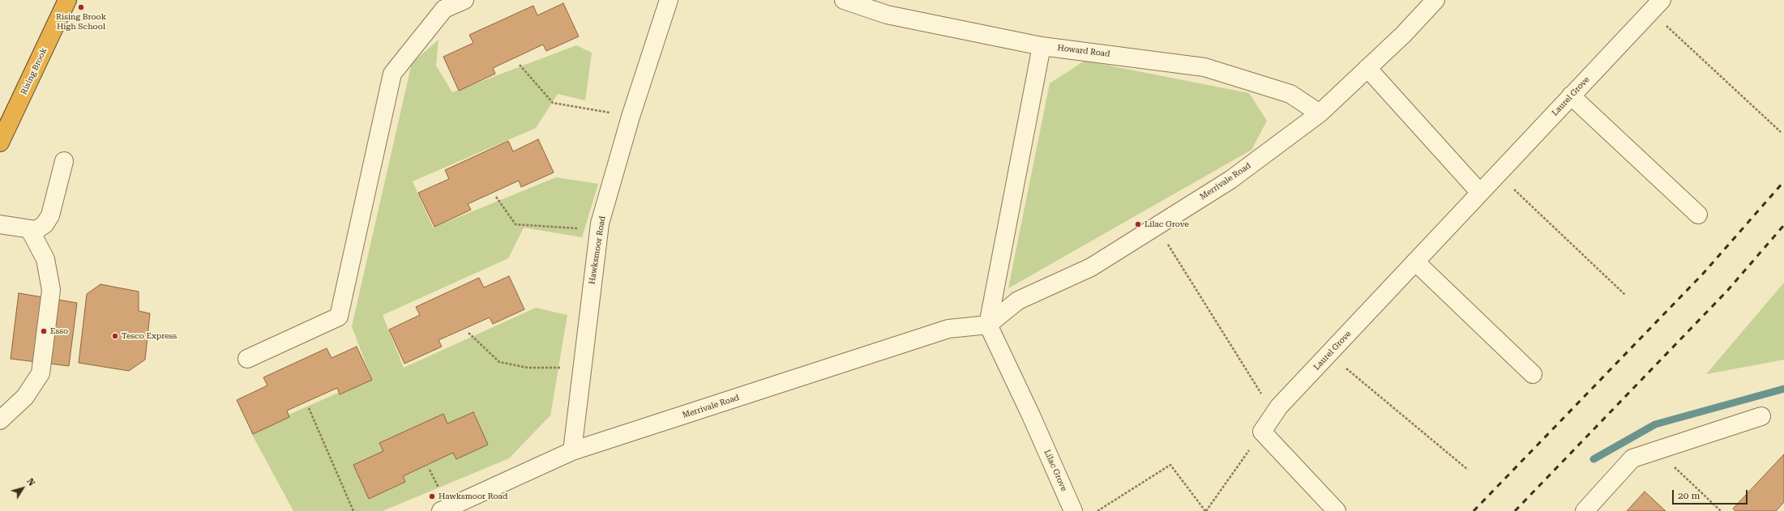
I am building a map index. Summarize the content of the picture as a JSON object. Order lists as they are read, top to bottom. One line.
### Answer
{"streets":{"highway":["Rising Brook"],"street":["Howard Road","Laurel Grove","Merrivale Road","Hawksmoor Road","Lilac Grove"]},"crossings":[["Howard Road","Merrivale Road"],["Merrivale Road","Hawksmoor Road"],["Merrivale Road","Lilac Grove"]],"places":["Rising Brook High School","Lilac Grove","Esso","Tesco Express","Hawksmoor Road"],"scale_bar":"20 m","north":"top right"}
